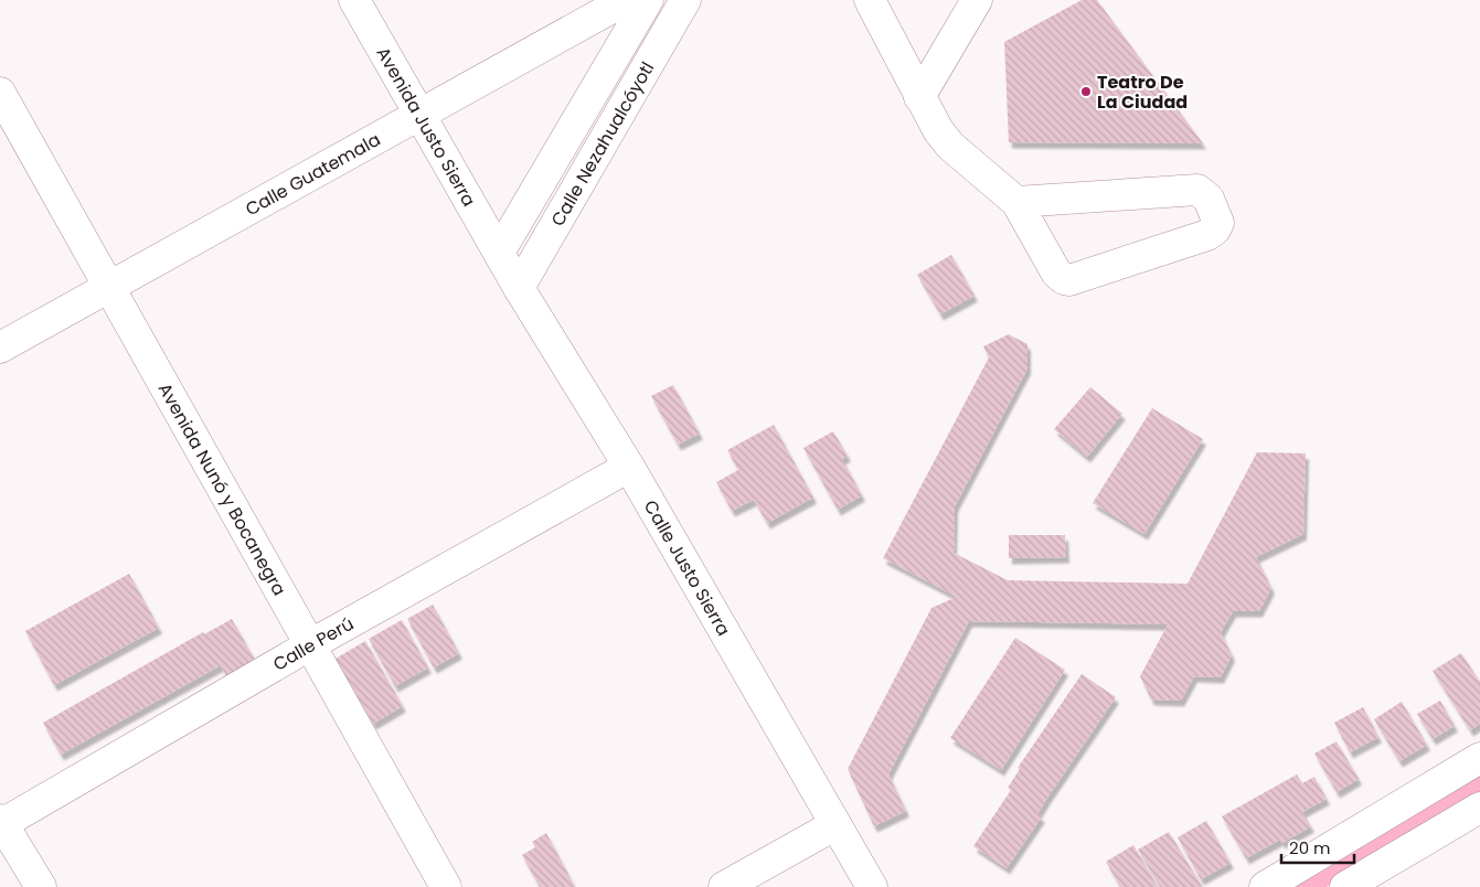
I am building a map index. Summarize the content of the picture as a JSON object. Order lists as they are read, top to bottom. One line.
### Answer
{"streets":{"street":["Avenida Justo Sierra","Calle Nezahualcóyotl","Calle Guatemala","Avenida Nunó y Bocanegra","Calle Justo Sierra","Calle Perú"]},"crossings":[["Avenida Justo Sierra","Calle Nezahualcóyotl"],["Avenida Justo Sierra","Calle Guatemala"],["Avenida Justo Sierra","Calle Justo Sierra"],["Calle Nezahualcóyotl","Calle Justo Sierra"],["Calle Guatemala","Avenida Nunó y Bocanegra"],["Avenida Nunó y Bocanegra","Calle Perú"],["Calle Justo Sierra","Calle Perú"]],"places":["Teatro De La Ciudad"],"scale_bar":"20 m"}
